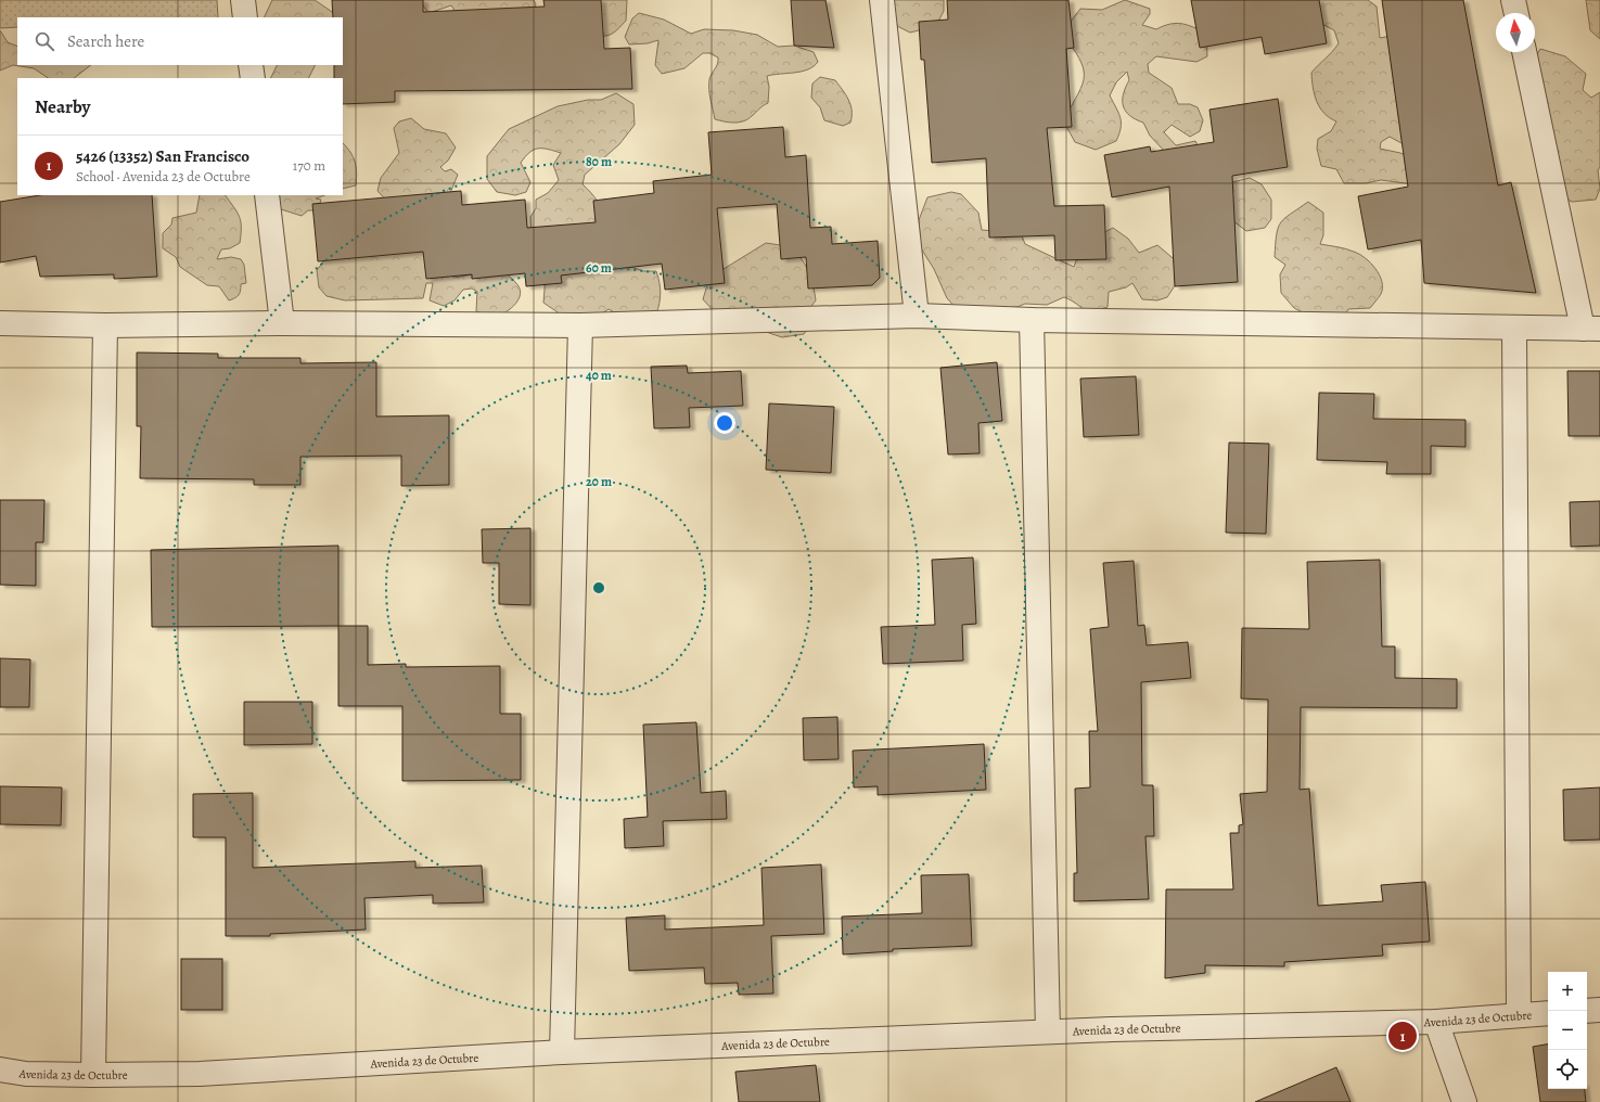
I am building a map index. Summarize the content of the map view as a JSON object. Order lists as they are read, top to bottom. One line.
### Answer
{"streets":{"street":["Avenida 23 de Octubre"]},"north":"top","page":{"search":"Search here","heading":"Nearby","list":[{"mark":"1","name":"5426 (13352) San Francisco","note":"School · Avenida 23 de Octubre","value":"170 m"}],"map_buttons":["+","−"],"pins":"1"},"rings":["80 m","60 m","40 m","20 m"]}
